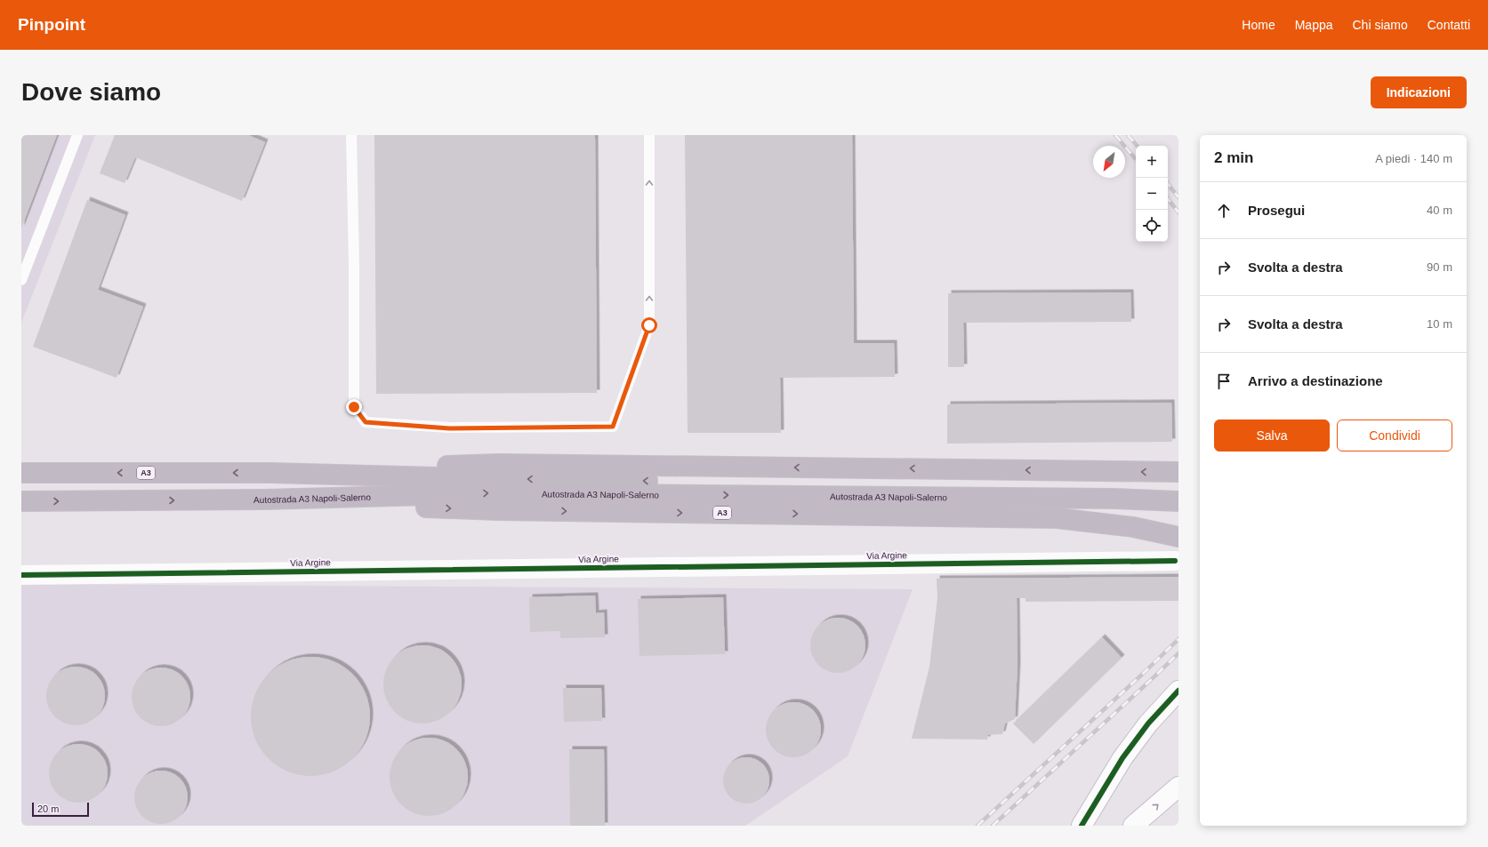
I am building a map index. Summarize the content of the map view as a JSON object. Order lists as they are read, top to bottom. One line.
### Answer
{"streets":{"highway":["A3","Autostrada A3 Napoli-Salerno"],"street":["Via Argine"]},"crossings":[["A3","Autostrada A3 Napoli-Salerno"]],"scale_bar":"20 m","north":"bottom left","page":{"header":"Pinpoint","nav":["Home","Mappa","Chi siamo","Contatti"],"buttons":["Indicazioni",["Salva","Condividi"]],"title":"Dove siamo","heading":["2 min","A piedi · 140 m"],"map_buttons":["+","−"],"list":[["Prosegui","40 m"],["Svolta a destra","90 m"],["Svolta a destra","10 m"],"Arrivo a destinazione"],"scale":"20 m"}}
